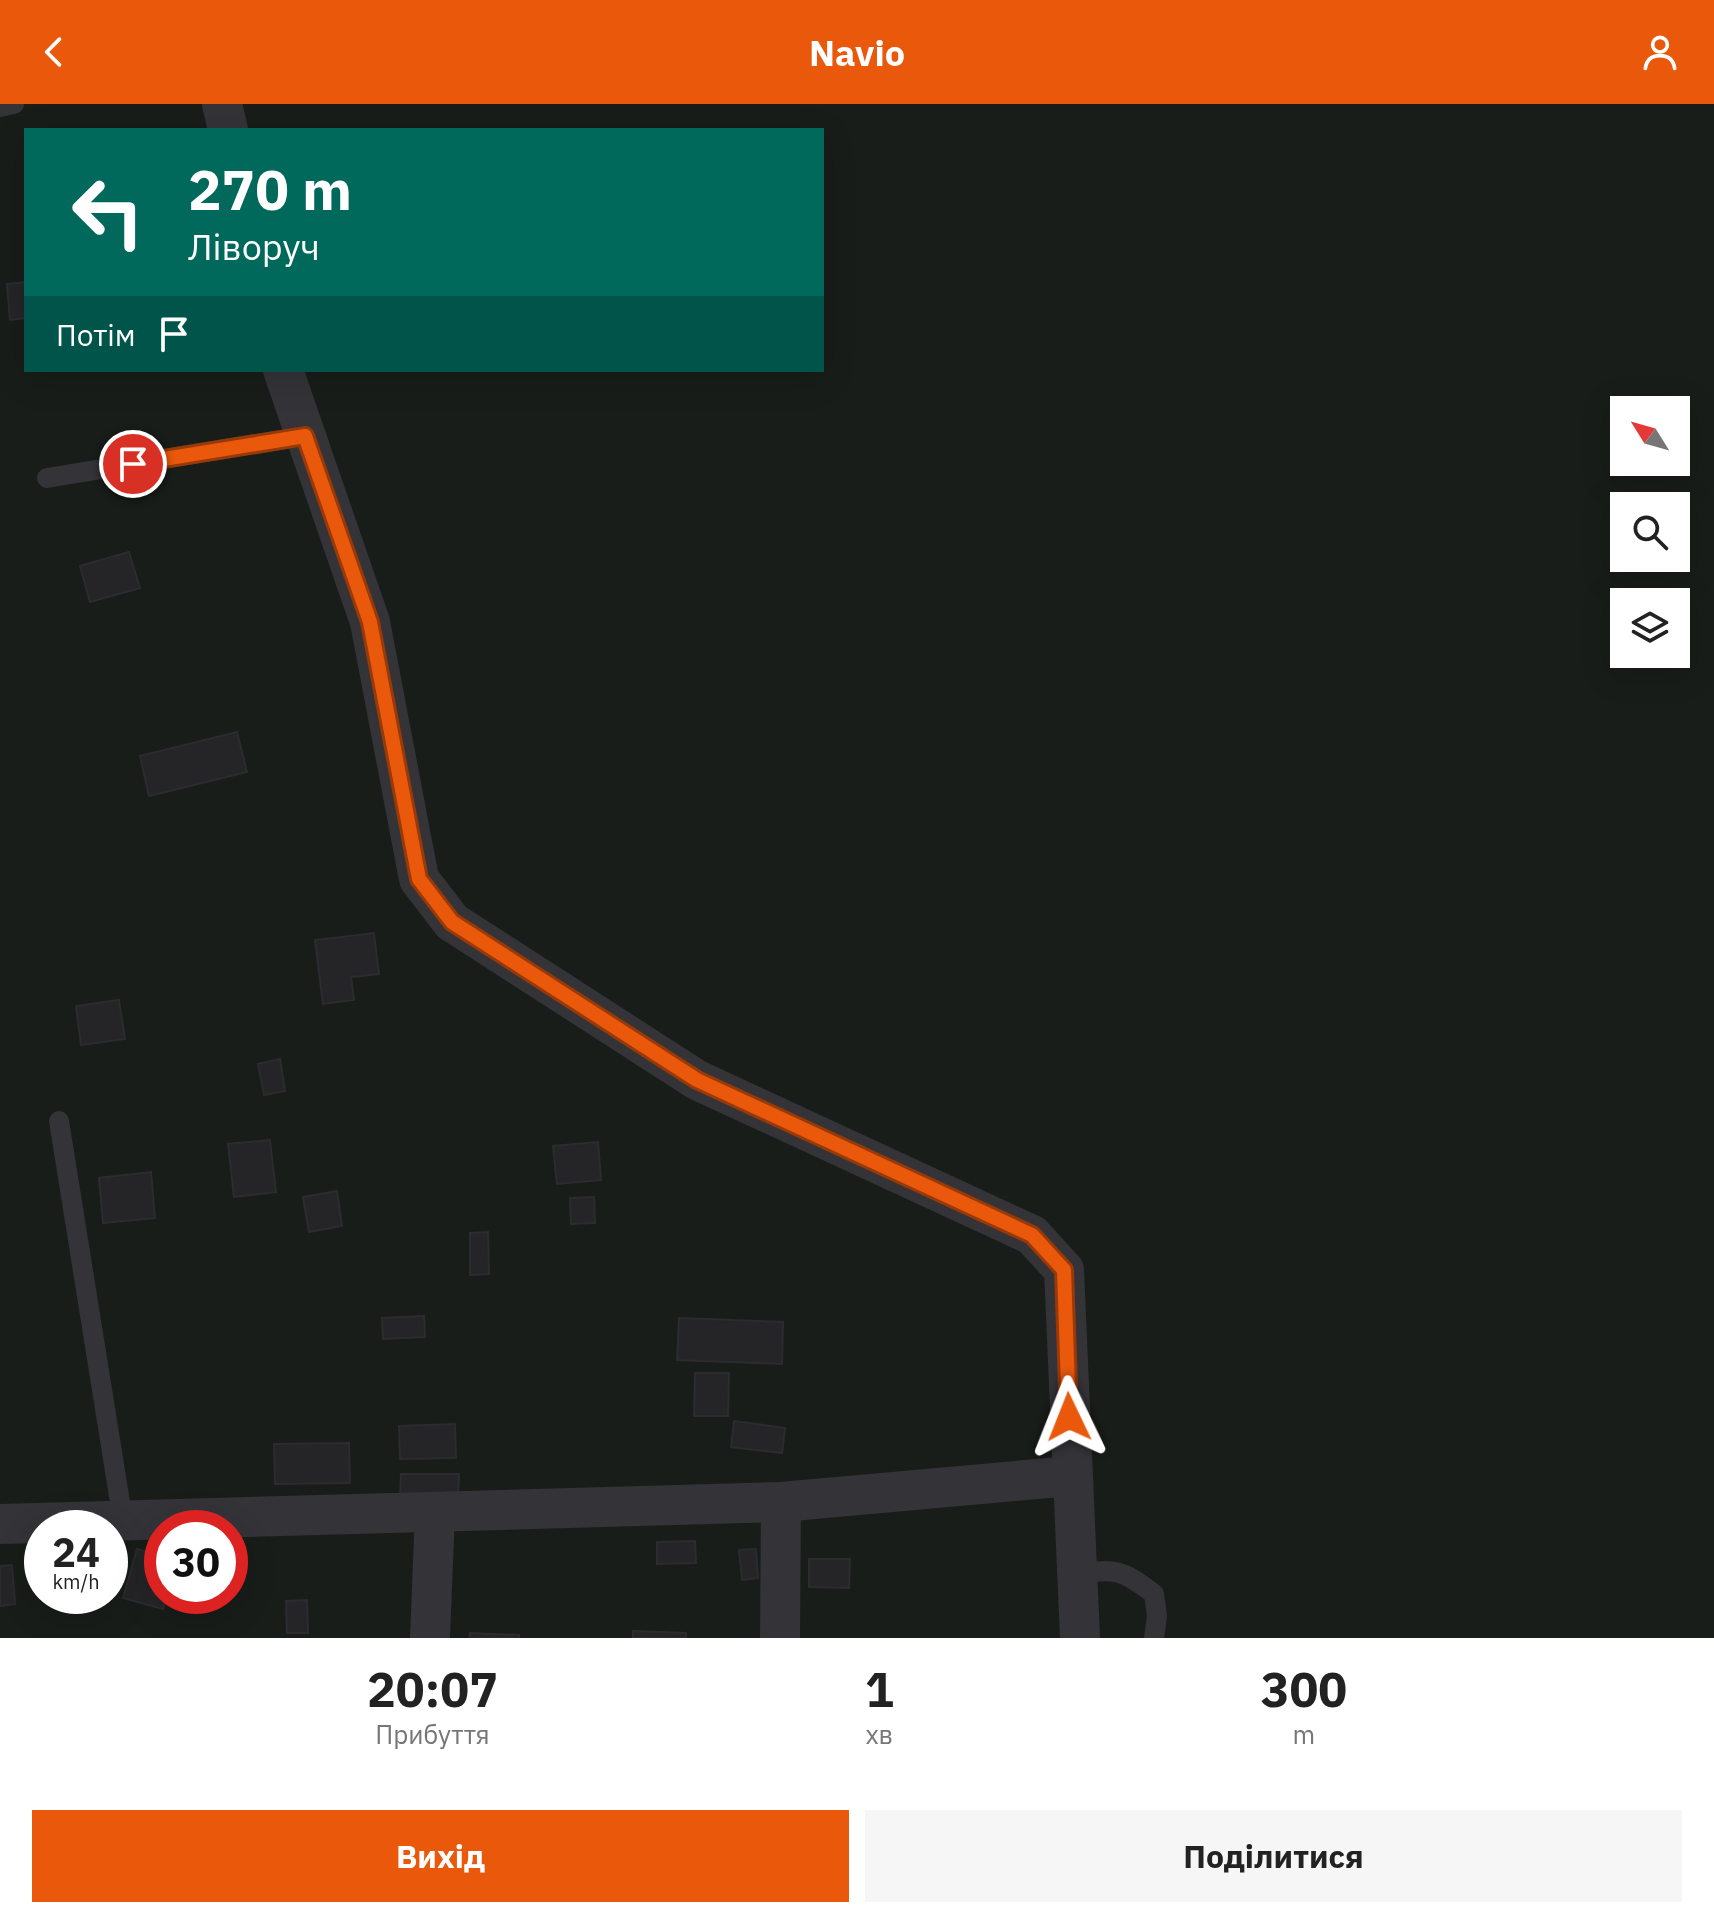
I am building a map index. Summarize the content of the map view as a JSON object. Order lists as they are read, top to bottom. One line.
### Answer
{"north":"top left","page":{"header":"Navio","turn":["270 m","Ліворуч"],"then":"Потім","speed":"24 km/h","limit":"30","eta":["20:07","Прибуття","1","хв","300","m"],"buttons":["Вихід","Поділитися"]}}
